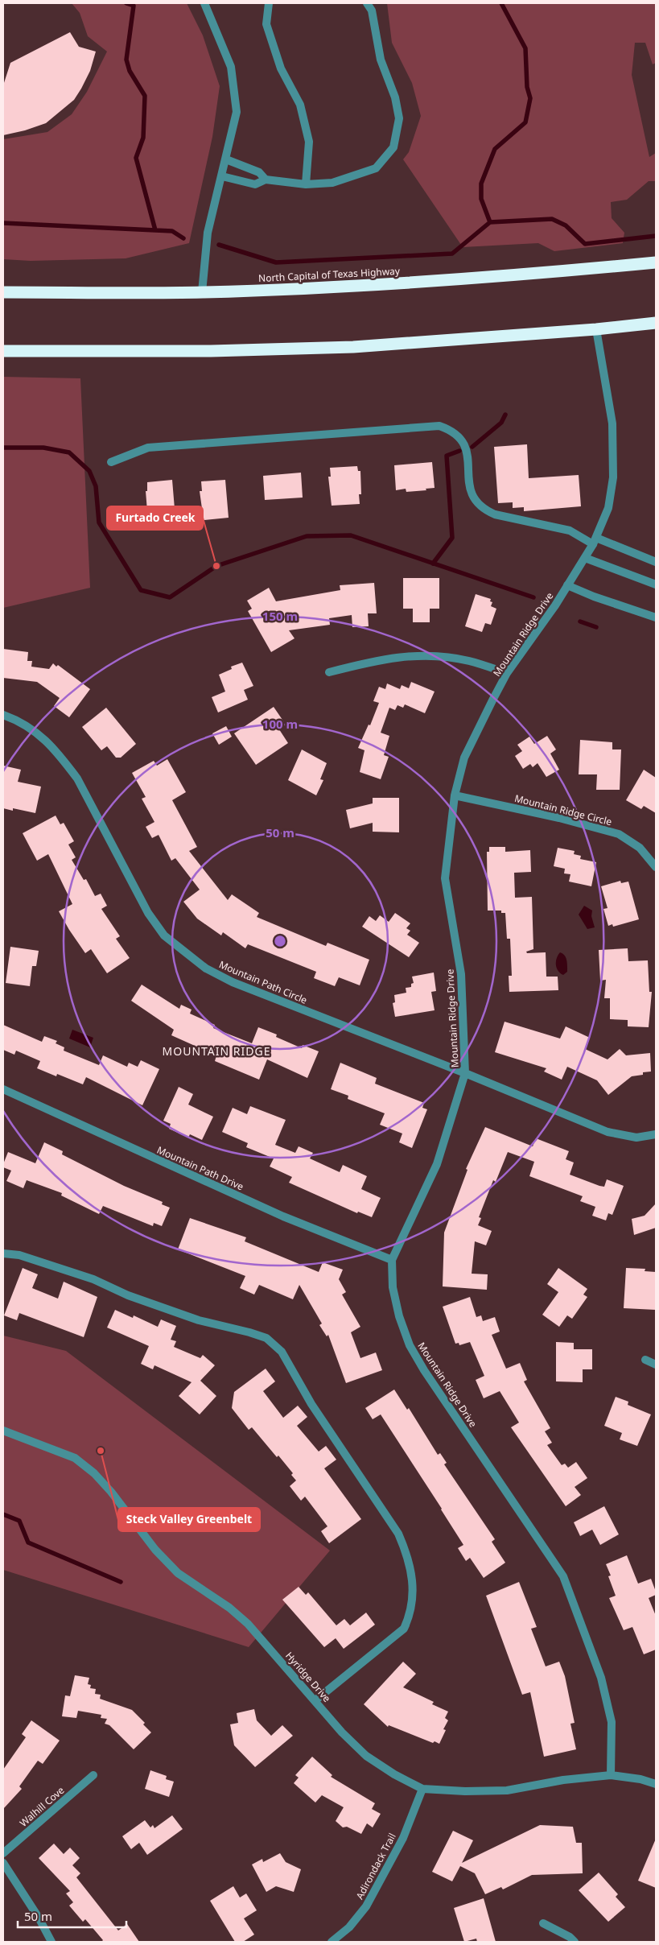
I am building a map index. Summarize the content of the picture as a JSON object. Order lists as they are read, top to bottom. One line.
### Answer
{"streets":{"highway":["North Capital of Texas Highway"],"street":["Mountain Ridge Drive","Mountain Ridge Circle","Mountain Path Circle","Mountain Path Drive","Hyridge Drive","Walhill Cove","Adirondack Trail"]},"crossings":[["Mountain Ridge Drive","Mountain Ridge Circle"],["Mountain Ridge Drive","Mountain Path Circle"],["Mountain Ridge Drive","Mountain Path Drive"],["Mountain Ridge Drive","Hyridge Drive"],["Hyridge Drive","Adirondack Trail"]],"districts":["MOUNTAIN RIDGE"],"places":["Furtado Creek","Steck Valley Greenbelt"],"scale_bar":"50 m","rings":["150 m","100 m","50 m"]}
